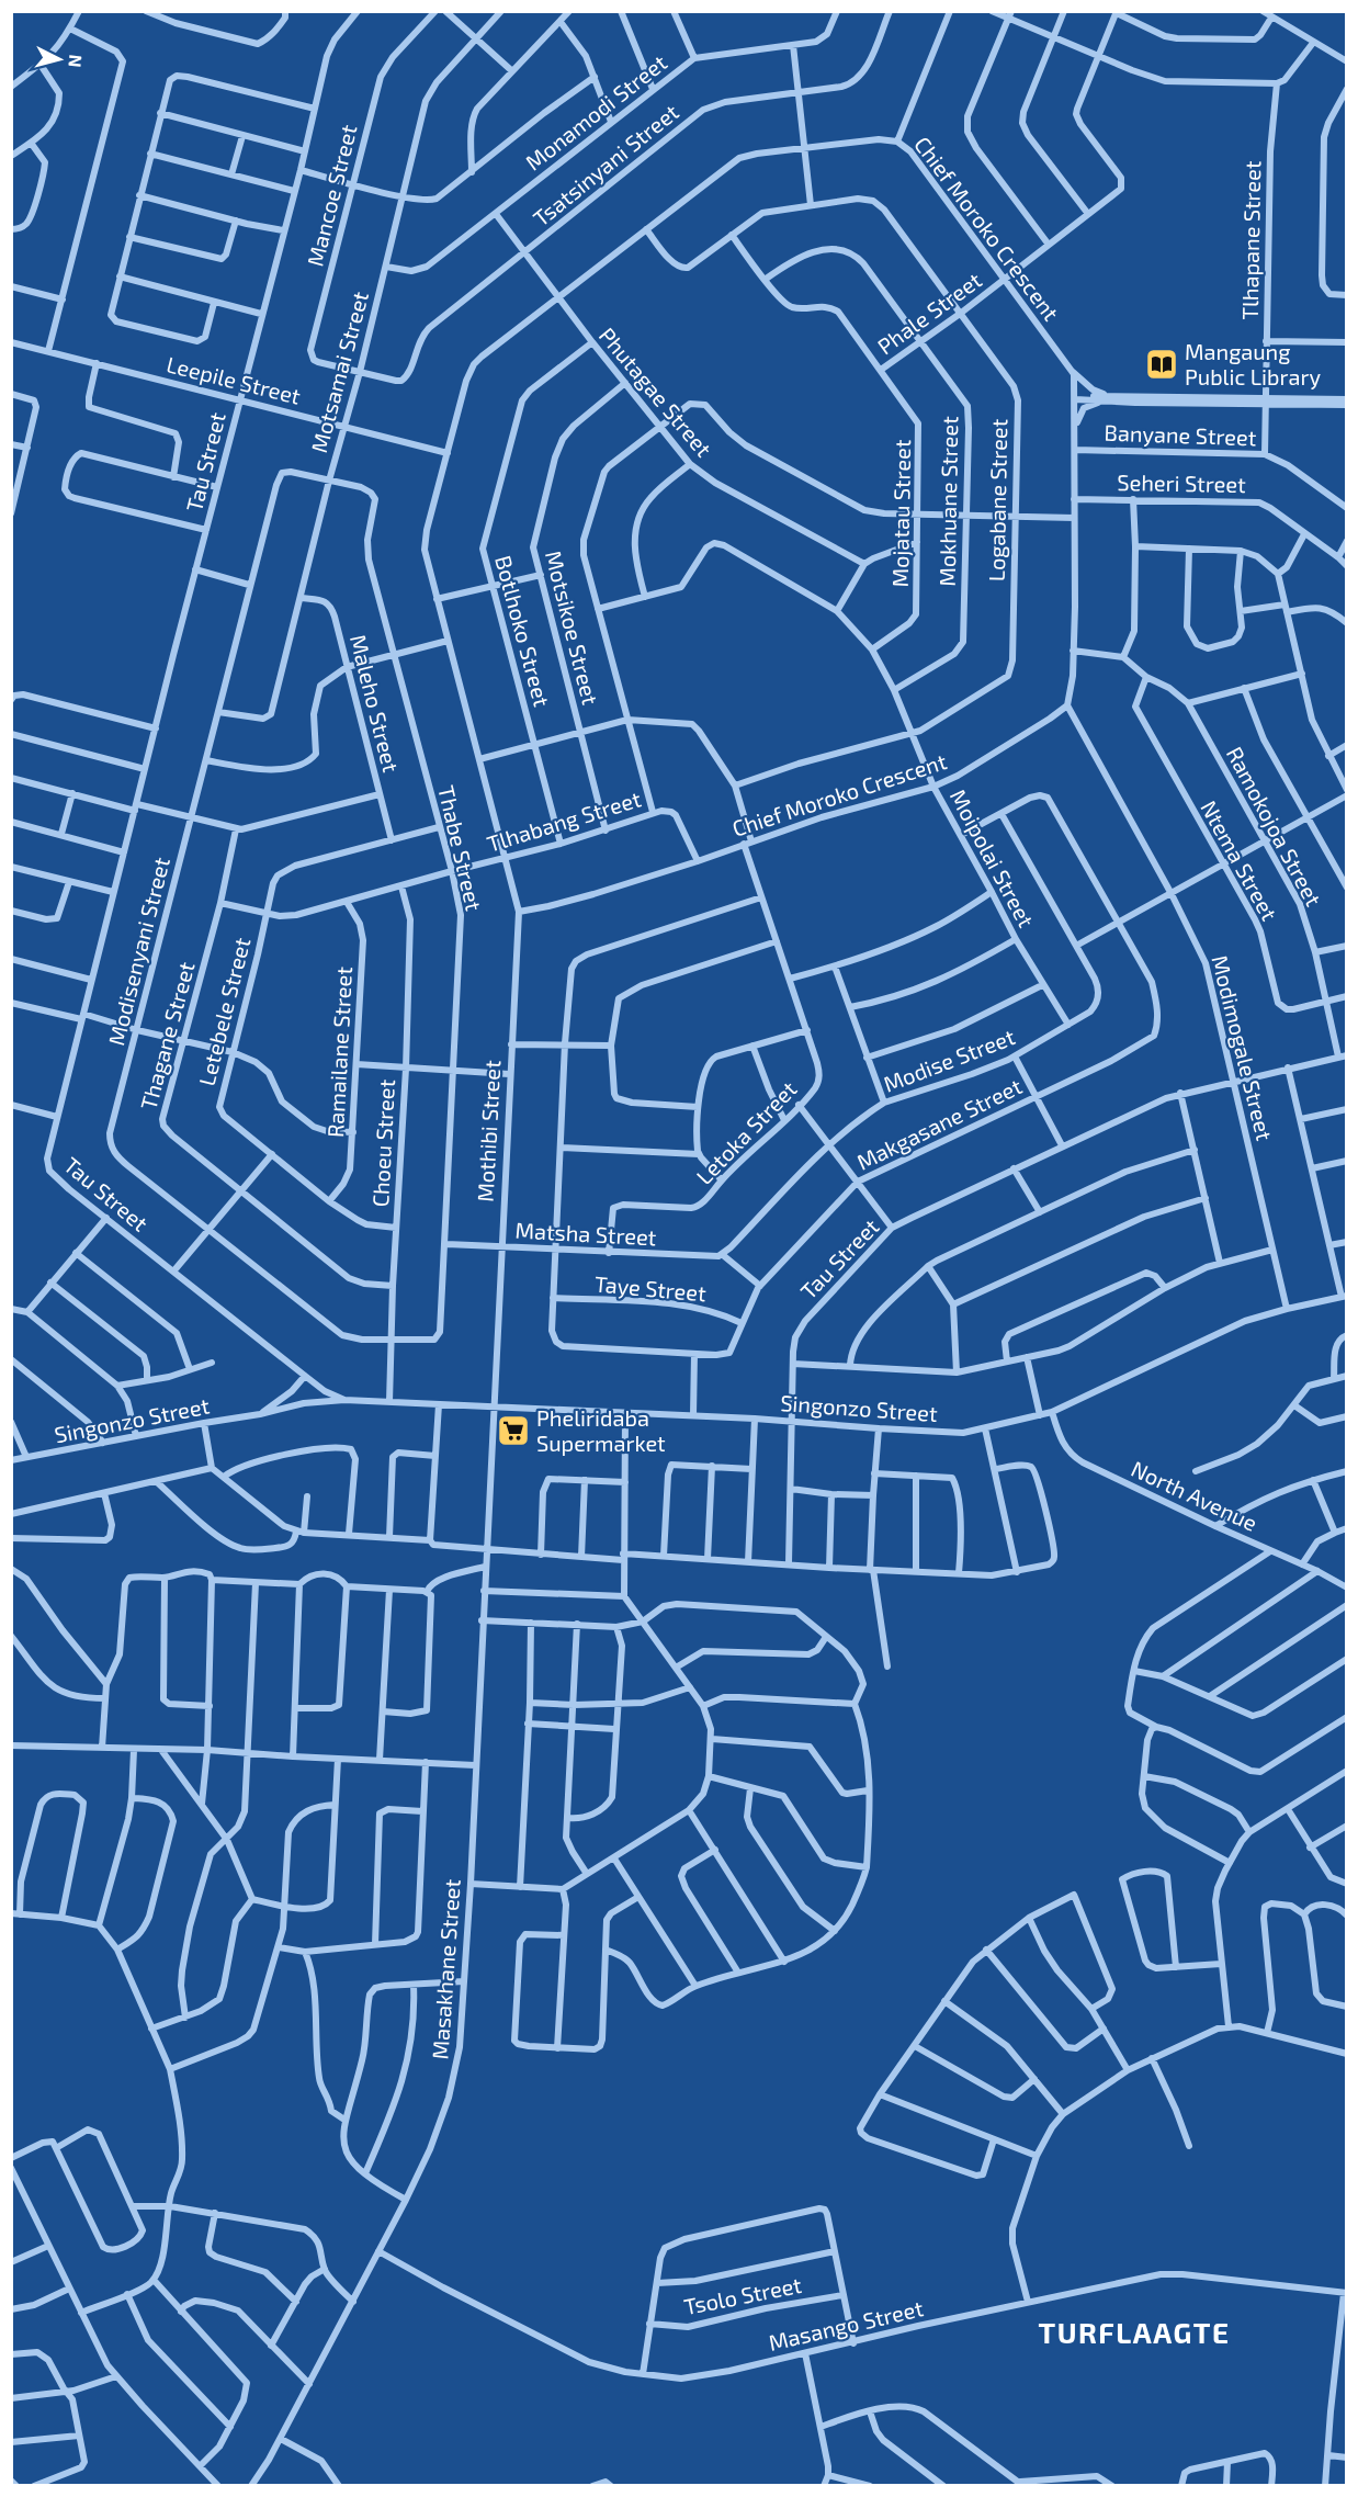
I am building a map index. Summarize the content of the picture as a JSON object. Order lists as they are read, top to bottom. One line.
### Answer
{"streets":{"street":["Monamodi Street","Tsatsinyani Street","Mancoe Street","Chief Moroko Crescent","Tlhapane Street","Phale Street","Motsamai Street","Leepile Street","Phutagae Street","Banyane Street","Tau Street","Seheri Street","Logabane Street","Mokhuane Street","Mojatau Street","Motsikoe Street","Botlhoko Street","Maleho Street","Tlhabang Street","Ramokojoa Street","Thabe Street","Moipolai Street","Ntema Street","Modisenyani Street","Letebele Street","Thagane Street","Modimogale Street","Ramailane Street","Modise Street","Makgasane Street","Mothibi Street","Letoka Street","Choeu Street","Matsha Street","Taye Street","Singonzo Street","North Avenue","Masakhane Street","Tsolo Street","Masango Street"]},"crossings":[["Monamodi Street","Motsamai Street"],["Monamodi Street","Phutagae Street"],["Tsatsinyani Street","Mancoe Street"],["Tsatsinyani Street","Motsamai Street"],["Tsatsinyani Street","Phutagae Street"],["Mancoe Street","Motsamai Street"],["Chief Moroko Crescent","Phale Street"],["Chief Moroko Crescent","Leepile Street"],["Chief Moroko Crescent","Phutagae Street"],["Chief Moroko Crescent","Logabane Street"],["Chief Moroko Crescent","Tlhabang Street"],["Chief Moroko Crescent","Moipolai Street"],["Chief Moroko Crescent","Modimogale Street"],["Chief Moroko Crescent","Mothibi Street"],["Chief Moroko Crescent","Letoka Street"],["Tlhapane Street","Banyane Street"],["Phale Street","Logabane Street"],["Phale Street","Mokhuane Street"],["Phale Street","Mojatau Street"],["Motsamai Street","Leepile Street"],["Motsamai Street","Maleho Street"],["Motsamai Street","Thabe Street"],["Motsamai Street","Modisenyani Street"],["Leepile Street","Tau Street"],["Phutagae Street","Motsikoe Street"],["Phutagae Street","Botlhoko Street"],["Tau Street","Ramokojoa Street"],["Tau Street","Modimogale Street"],["Tau Street","Singonzo Street"],["Logabane Street","Mojatau Street"],["Logabane Street","Moipolai Street"],["Logabane Street","Letoka Street"],["Mokhuane Street","Mojatau Street"],["Mokhuane Street","Moipolai Street"],["Mojatau Street","Moipolai Street"],["Motsikoe Street","Tlhabang Street"],["Botlhoko Street","Tlhabang Street"],["Maleho Street","Letebele Street"],["Tlhabang Street","Thabe Street"],["Tlhabang Street","Letebele Street"],["Tlhabang Street","Thagane Street"],["Tlhabang Street","Ramailane Street"],["Tlhabang Street","Mothibi Street"],["Tlhabang Street","Choeu Street"],["Ramokojoa Street","Ntema Street"],["Thabe Street","Modisenyani Street"],["Thabe Street","Letebele Street"],["Thabe Street","Choeu Street"],["Thabe Street","Matsha Street"],["Moipolai Street","Modise Street"],["Moipolai Street","Makgasane Street"],["Modisenyani Street","Choeu Street"],["Letebele Street","Ramailane Street"],["Letebele Street","Choeu Street"],["Thagane Street","Choeu Street"],["Modimogale Street","Singonzo Street"],["Modise Street","Makgasane Street"],["Modise Street","Matsha Street"],["Makgasane Street","Letoka Street"],["Makgasane Street","Matsha Street"],["Makgasane Street","Taye Street"],["Mothibi Street","Matsha Street"],["Mothibi Street","Singonzo Street"],["Mothibi Street","Masakhane Street"],["Letoka Street","Matsha Street"],["Choeu Street","Singonzo Street"],["Singonzo Street","North Avenue"],["Singonzo Street","Masakhane Street"],["Masakhane Street","Masango Street"]],"districts":["TURFLAAGTE"],"places":{"library":["Mangaung Public Library"],"supermarket":["Pheliridaba Supermarket"]},"north":"right"}
